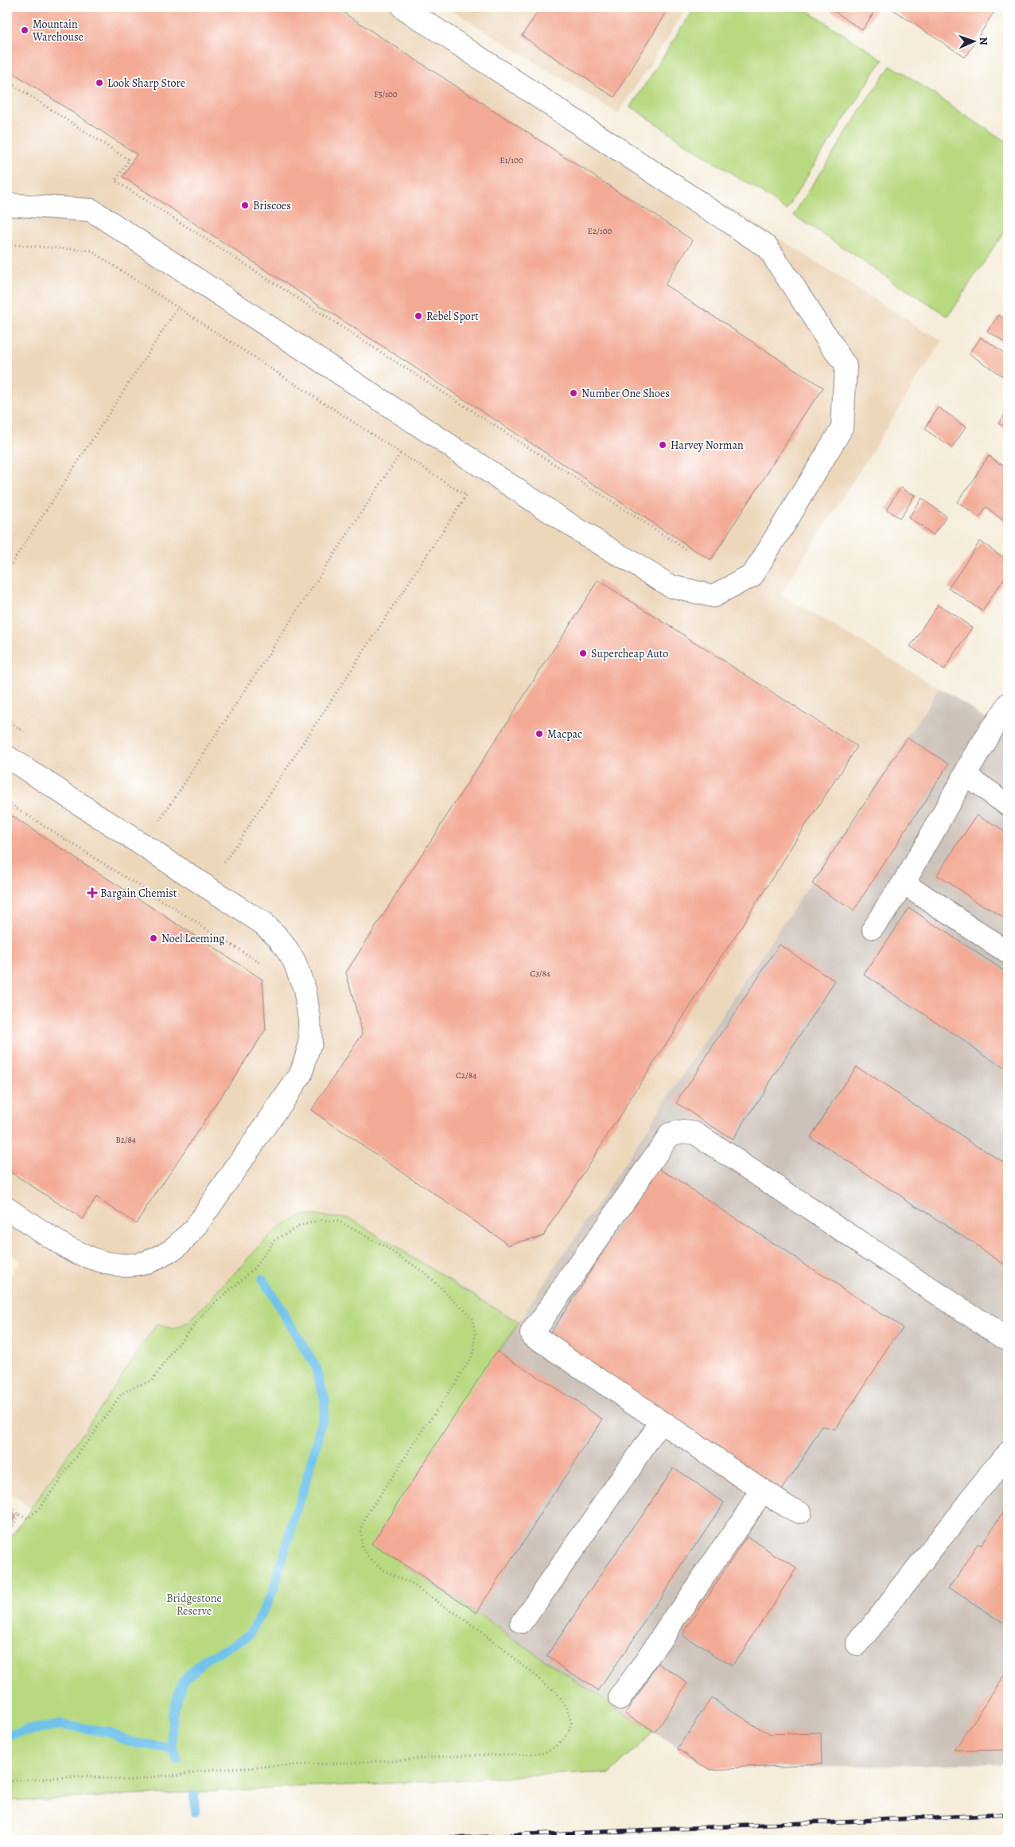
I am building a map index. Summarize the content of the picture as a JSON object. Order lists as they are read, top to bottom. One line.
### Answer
{"parks":["Bridgestone Reserve"],"places":{"other":["Mountain Warehouse","Look Sharp Store","Briscoes","Rebel Sport","Number One Shoes","Harvey Norman","Supercheap Auto","Macpac","Noel Leeming"],"health":["Bargain Chemist"]},"house_numbers":["F5/100","E1/100","E2/100","C3/84","C2/84","B2/84"],"north":"right"}
